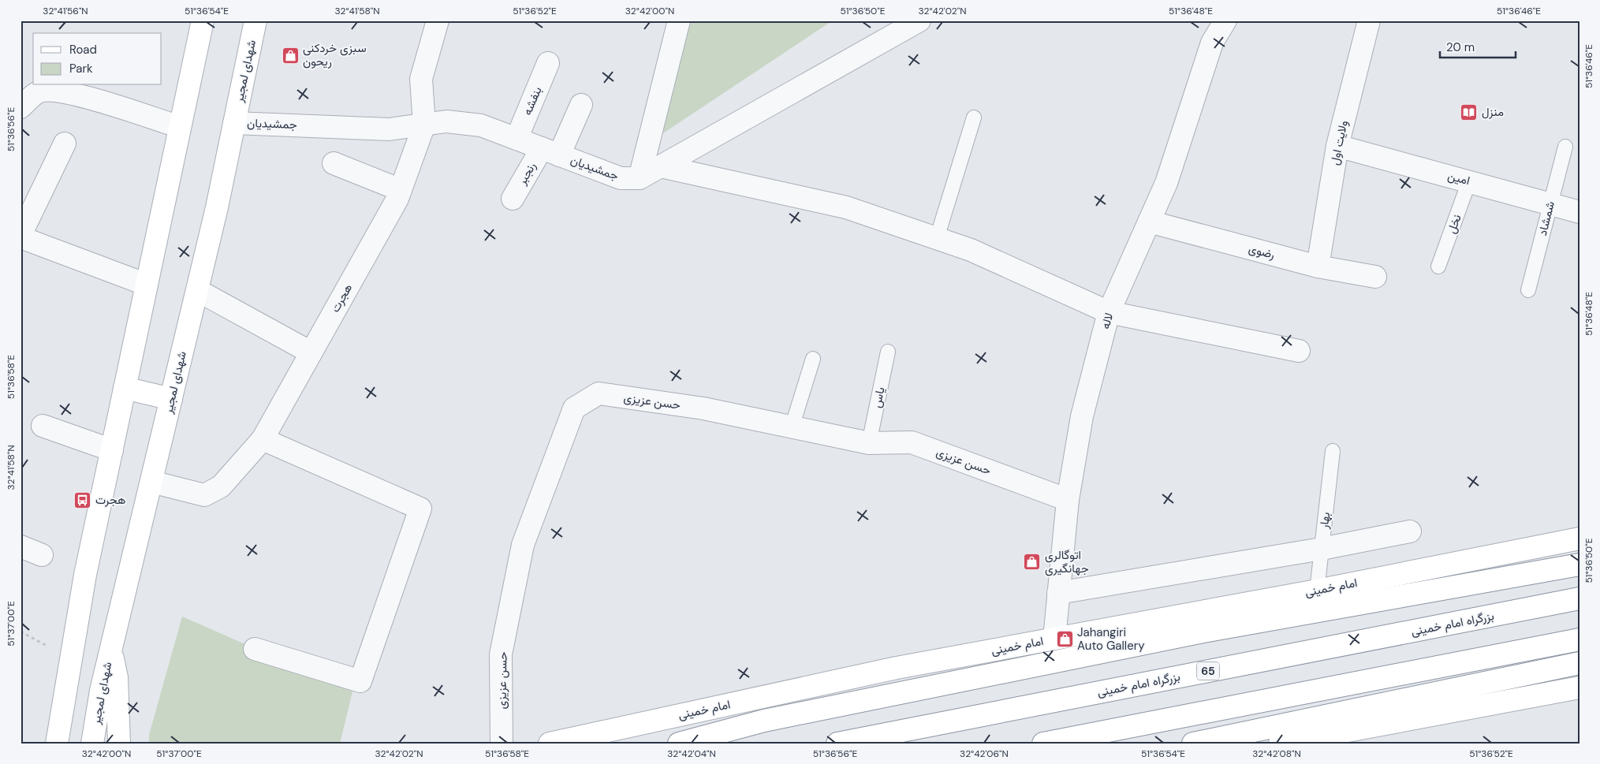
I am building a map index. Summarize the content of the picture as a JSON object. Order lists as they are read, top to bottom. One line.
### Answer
{"streets":{"main road":["شهدای لمجیر","امام خمینی","بزرگراه امام خمینی","65"],"street":["بنفشه","جمشیدیان","ولایت اول","رنجبر","امین","رضوی","هجرت","لاله","حسن عزیزی"],"lane":["شمشاد","نخل","یاس","بهار"]},"crossings":[["شهدای لمجیر","جمشیدیان"],["شهدای لمجیر","هجرت"],["بنفشه","جمشیدیان"],["جمشیدیان","رنجبر"],["جمشیدیان","هجرت"],["ولایت اول","امین"],["ولایت اول","رضوی"],["امین","شمشاد"],["امین","نخل"],["رضوی","لاله"],["لاله","حسن عزیزی"],["لاله","امام خمینی"],["یاس","حسن عزیزی"],["بهار","امام خمینی"]],"places":{"shop":["سبزی خردکنی ریحون","اتوگالری جهانگیری","Jahangiri Auto Gallery"],"library":["منزل"],"bus stop":["هجرت"]},"legend":["Road","Park"],"scale_bar":"20 m","coordinates":["32°41'56\"N","51°36'54\"E","32°41'58\"N","51°36'52\"E","32°42'00\"N","51°36'50\"E","32°42'02\"N","51°36'48\"E","51°36'46\"E","51°36'56\"E","51°36'58\"E","51°37'00\"E","32°42'04\"N","32°42'06\"N","32°42'08\"N"]}
